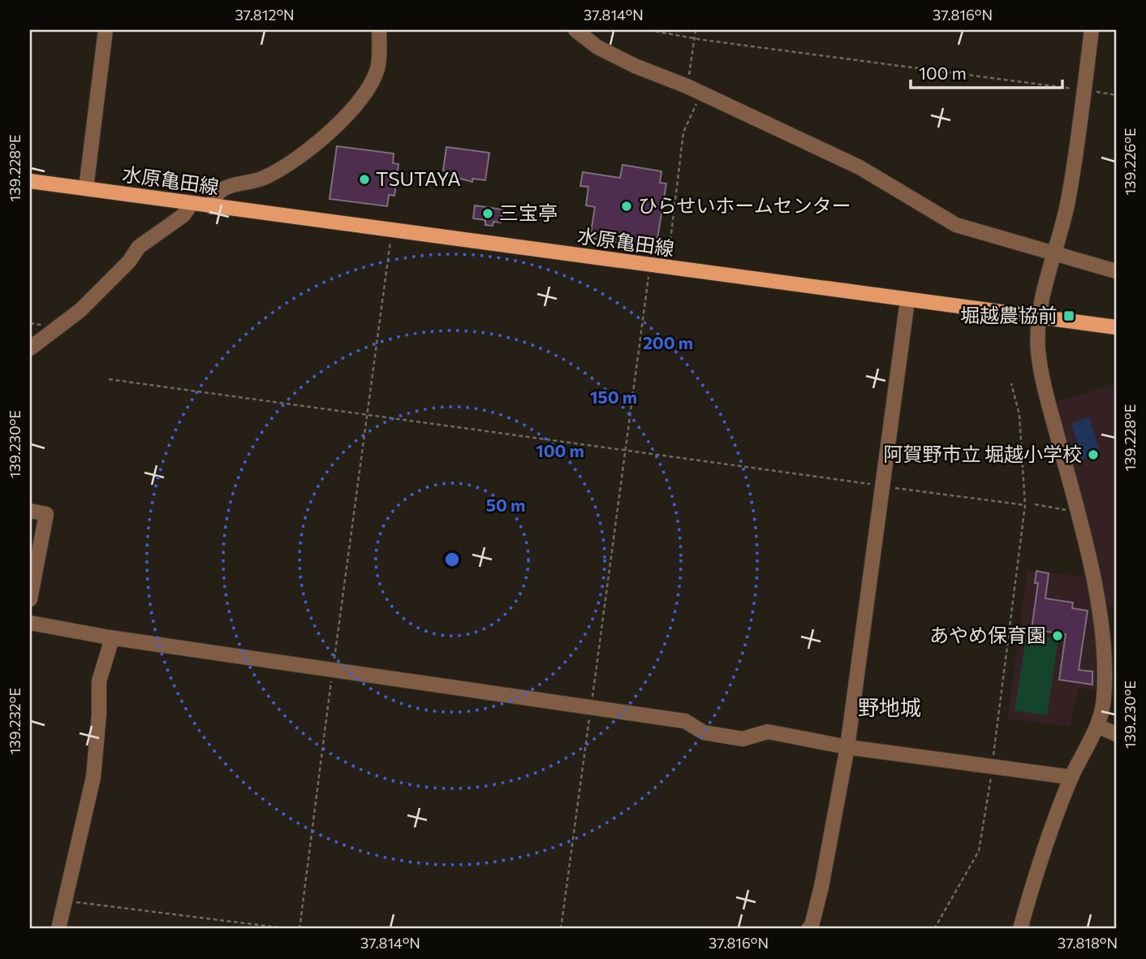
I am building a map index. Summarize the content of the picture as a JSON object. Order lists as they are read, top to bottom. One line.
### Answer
{"streets":{"main road":["水原亀田線"]},"districts":["野地城"],"places":{"other":["TSUTAYA","ひらせいホームセンター","三宝亭","阿賀野市立 堀越小学校","あやめ保育園"],"transit":["堀越農協前"]},"scale_bar":"100 m","coordinates":["37.812°N","37.814°N","37.816°N","139.226°E","139.228°E","139.230°E","139.232°E","37.818°N"],"rings":["200 m","150 m","100 m","50 m"]}
